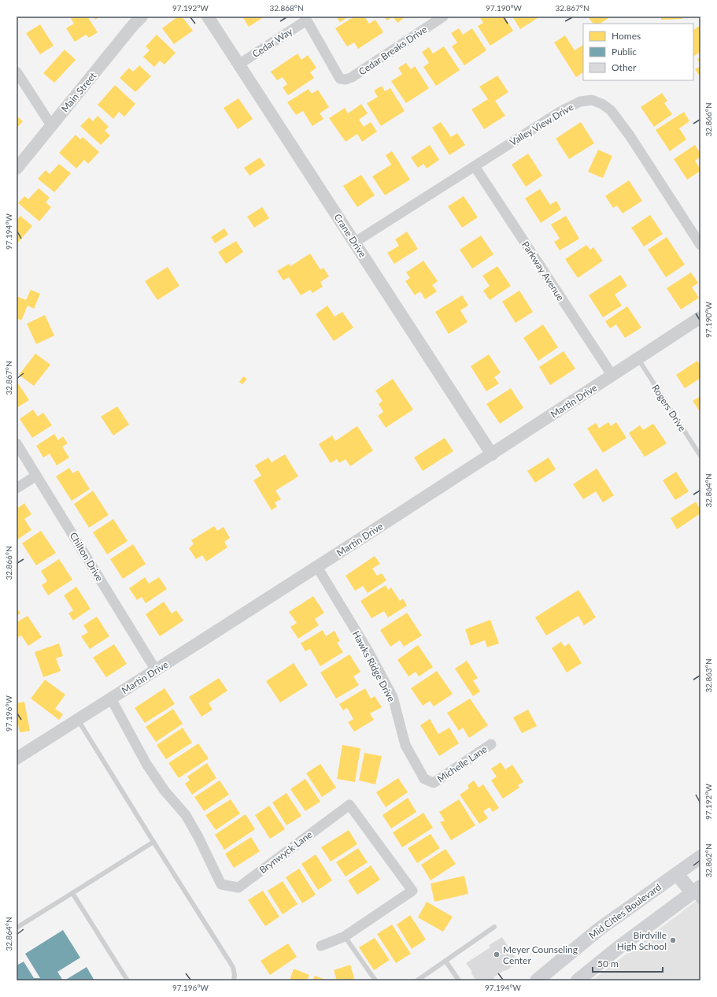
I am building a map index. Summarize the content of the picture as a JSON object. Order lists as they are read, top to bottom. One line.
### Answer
{"streets":{"main road":["Mid Cities Boulevard"],"street":["Cedar Way","Cedar Breaks Drive","Main Street","Valley View Drive","Crane Drive","Parkway Avenue","Martin Drive","Chilton Drive","Hawks Ridge Drive","Michelle Lane","Brynwyck Lane"],"lane":["Rogers Drive"]},"crossings":[["Cedar Way","Cedar Breaks Drive"],["Cedar Way","Crane Drive"],["Valley View Drive","Crane Drive"],["Valley View Drive","Parkway Avenue"],["Crane Drive","Martin Drive"],["Parkway Avenue","Martin Drive"],["Martin Drive","Rogers Drive"],["Martin Drive","Chilton Drive"],["Martin Drive","Hawks Ridge Drive"],["Martin Drive","Brynwyck Lane"],["Hawks Ridge Drive","Michelle Lane"]],"places":["Birdville High School","Meyer Counseling Center"],"legend":["Homes","Public","Other"],"scale_bar":"50 m","coordinates":["97.192°W","32.868°N","97.190°W","32.867°N","32.866°N","97.194°W","32.864°N","32.863°N","97.196°W","32.862°N"]}
